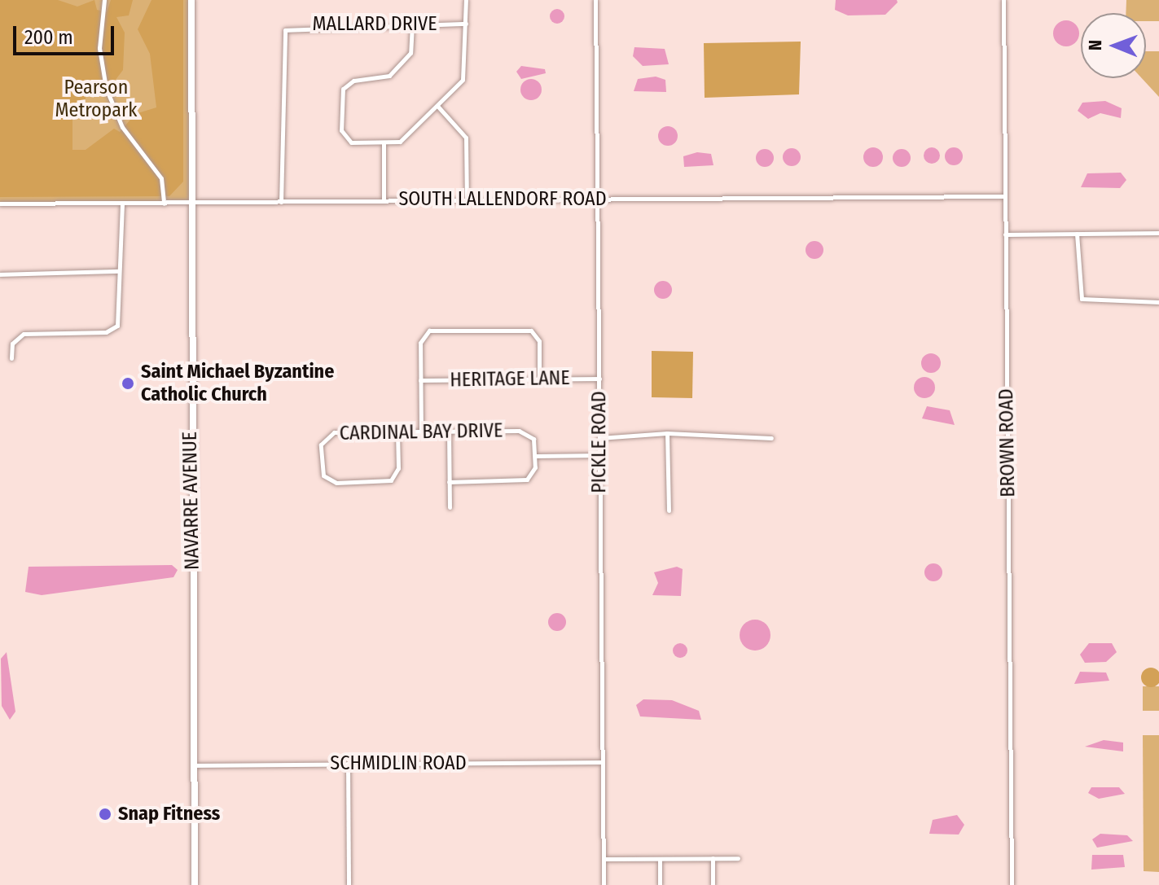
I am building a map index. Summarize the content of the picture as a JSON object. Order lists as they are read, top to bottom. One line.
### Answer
{"streets":{"highway":["NAVARRE AVENUE"],"street":["MALLARD DRIVE","SOUTH LALLENDORF ROAD","HERITAGE LANE","CARDINAL BAY DRIVE","PICKLE ROAD","BROWN ROAD","SCHMIDLIN ROAD"]},"crossings":[["MALLARD DRIVE","SOUTH LALLENDORF ROAD"],["SOUTH LALLENDORF ROAD","PICKLE ROAD"],["SOUTH LALLENDORF ROAD","BROWN ROAD"],["SOUTH LALLENDORF ROAD","NAVARRE AVENUE"],["HERITAGE LANE","PICKLE ROAD"],["PICKLE ROAD","SCHMIDLIN ROAD"],["NAVARRE AVENUE","SCHMIDLIN ROAD"]],"parks":["Pearson Metropark"],"places":["Saint Michael Byzantine Catholic Church","Snap Fitness"],"scale_bar":"200 m","north":"left"}
